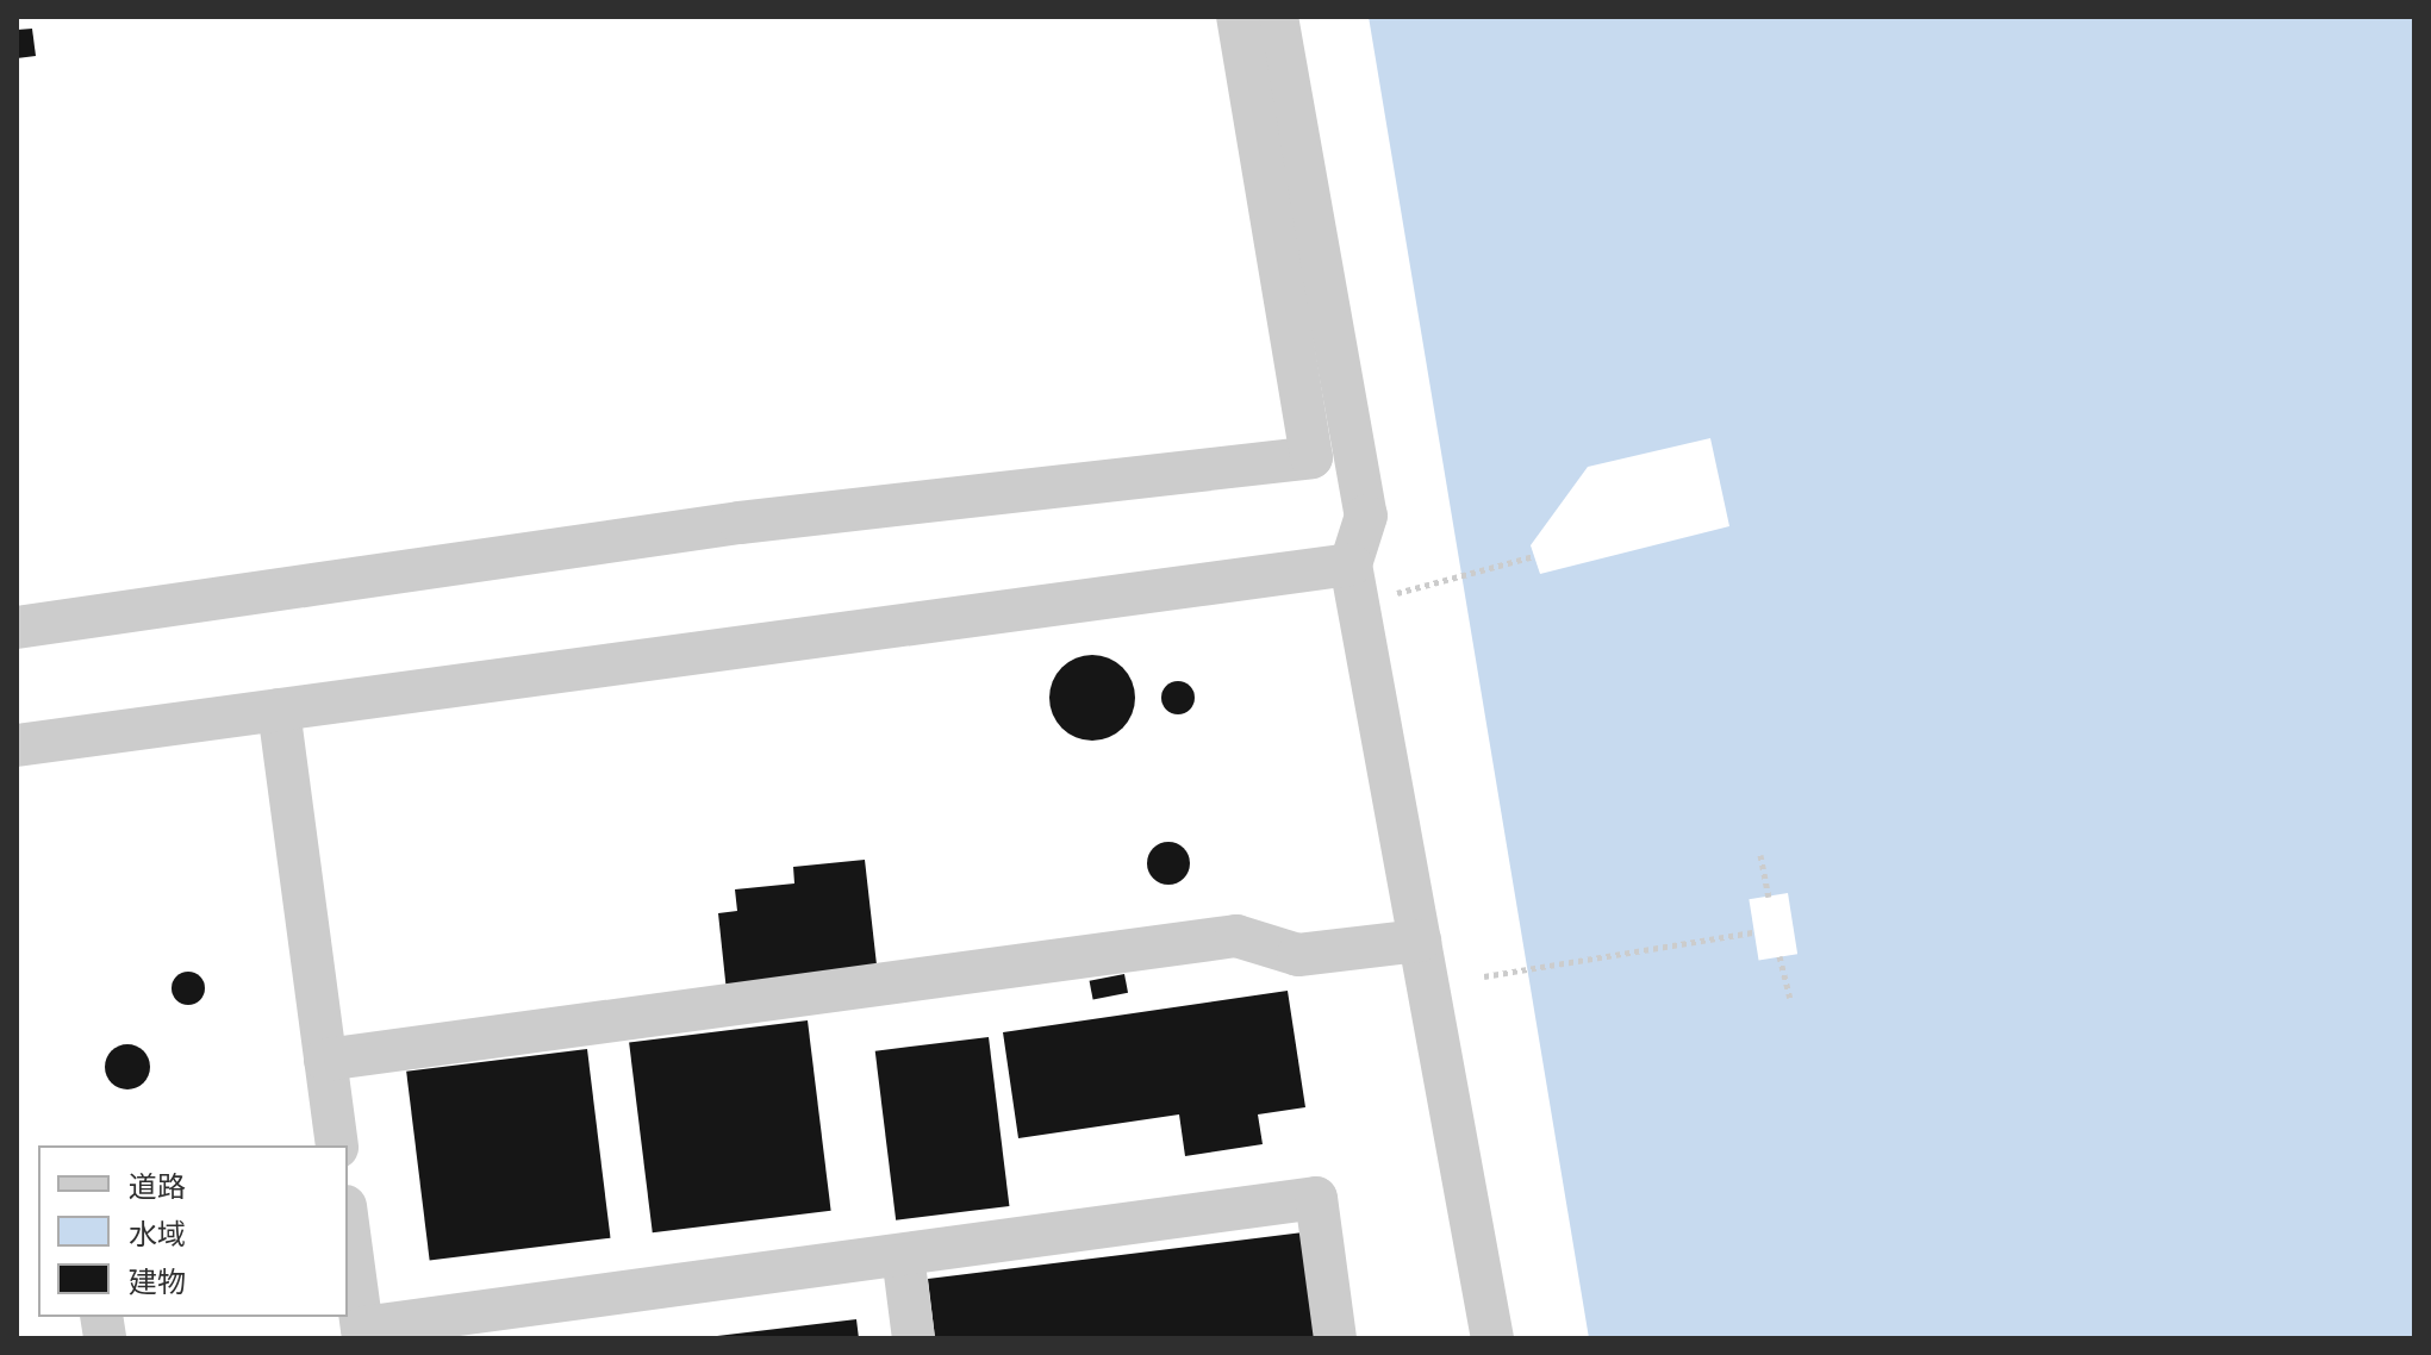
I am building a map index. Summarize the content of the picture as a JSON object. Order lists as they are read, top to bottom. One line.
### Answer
{"legend":["道路","水域","建物"]}
